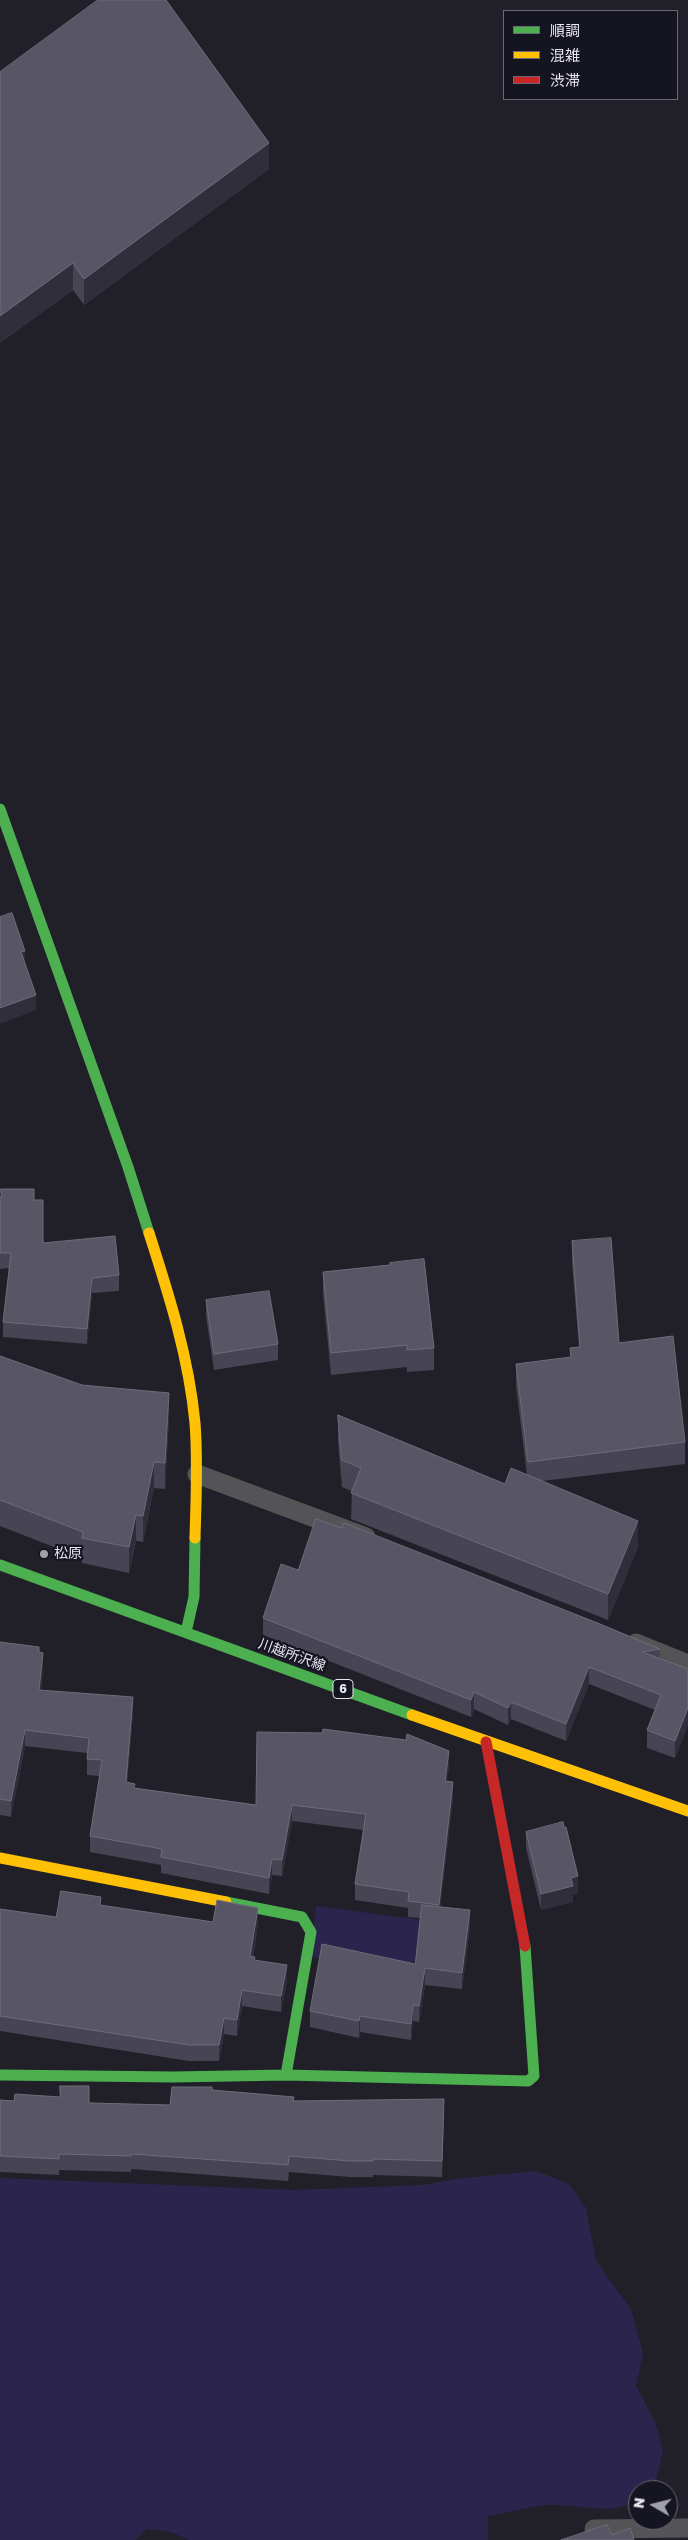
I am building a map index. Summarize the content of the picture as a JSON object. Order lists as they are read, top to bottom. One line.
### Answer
{"streets":{"street":["川越所沢線","6"]},"places":["松原"],"legend":["順調","混雑","渋滞"],"north":"left"}
